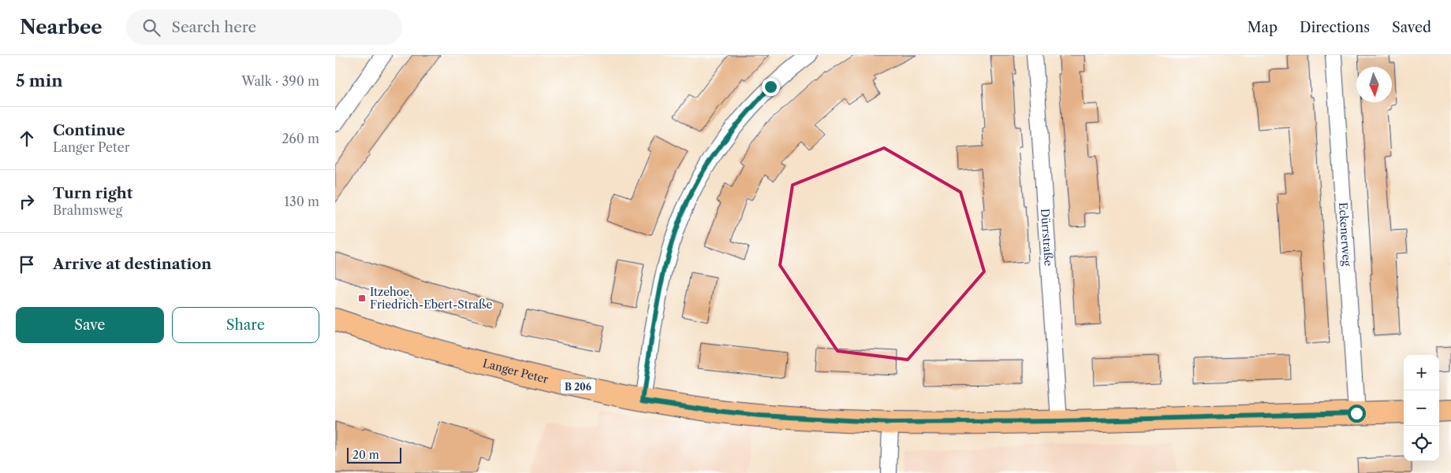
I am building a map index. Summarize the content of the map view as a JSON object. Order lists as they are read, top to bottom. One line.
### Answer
{"streets":{"main road":["Langer Peter","B 206"],"street":["Eckenerweg","Dürrstraße"]},"crossings":[["Eckenerweg","Langer Peter"],["Dürrstraße","Langer Peter"]],"places":{"transit":["Itzehoe, Friedrich-Ebert-Straße"]},"scale_bar":"20 m","north":"bottom","page":{"header":"Nearbee","search":"Search here","nav":["Map","Directions","Saved"],"heading":["5 min","Walk · 390 m"],"list":[["Continue","Langer Peter","260 m"],["Turn right","Brahmsweg","130 m"],"Arrive at destination"],"buttons":["Save","Share"],"map_buttons":["+","−"],"scale":"20 m"}}
